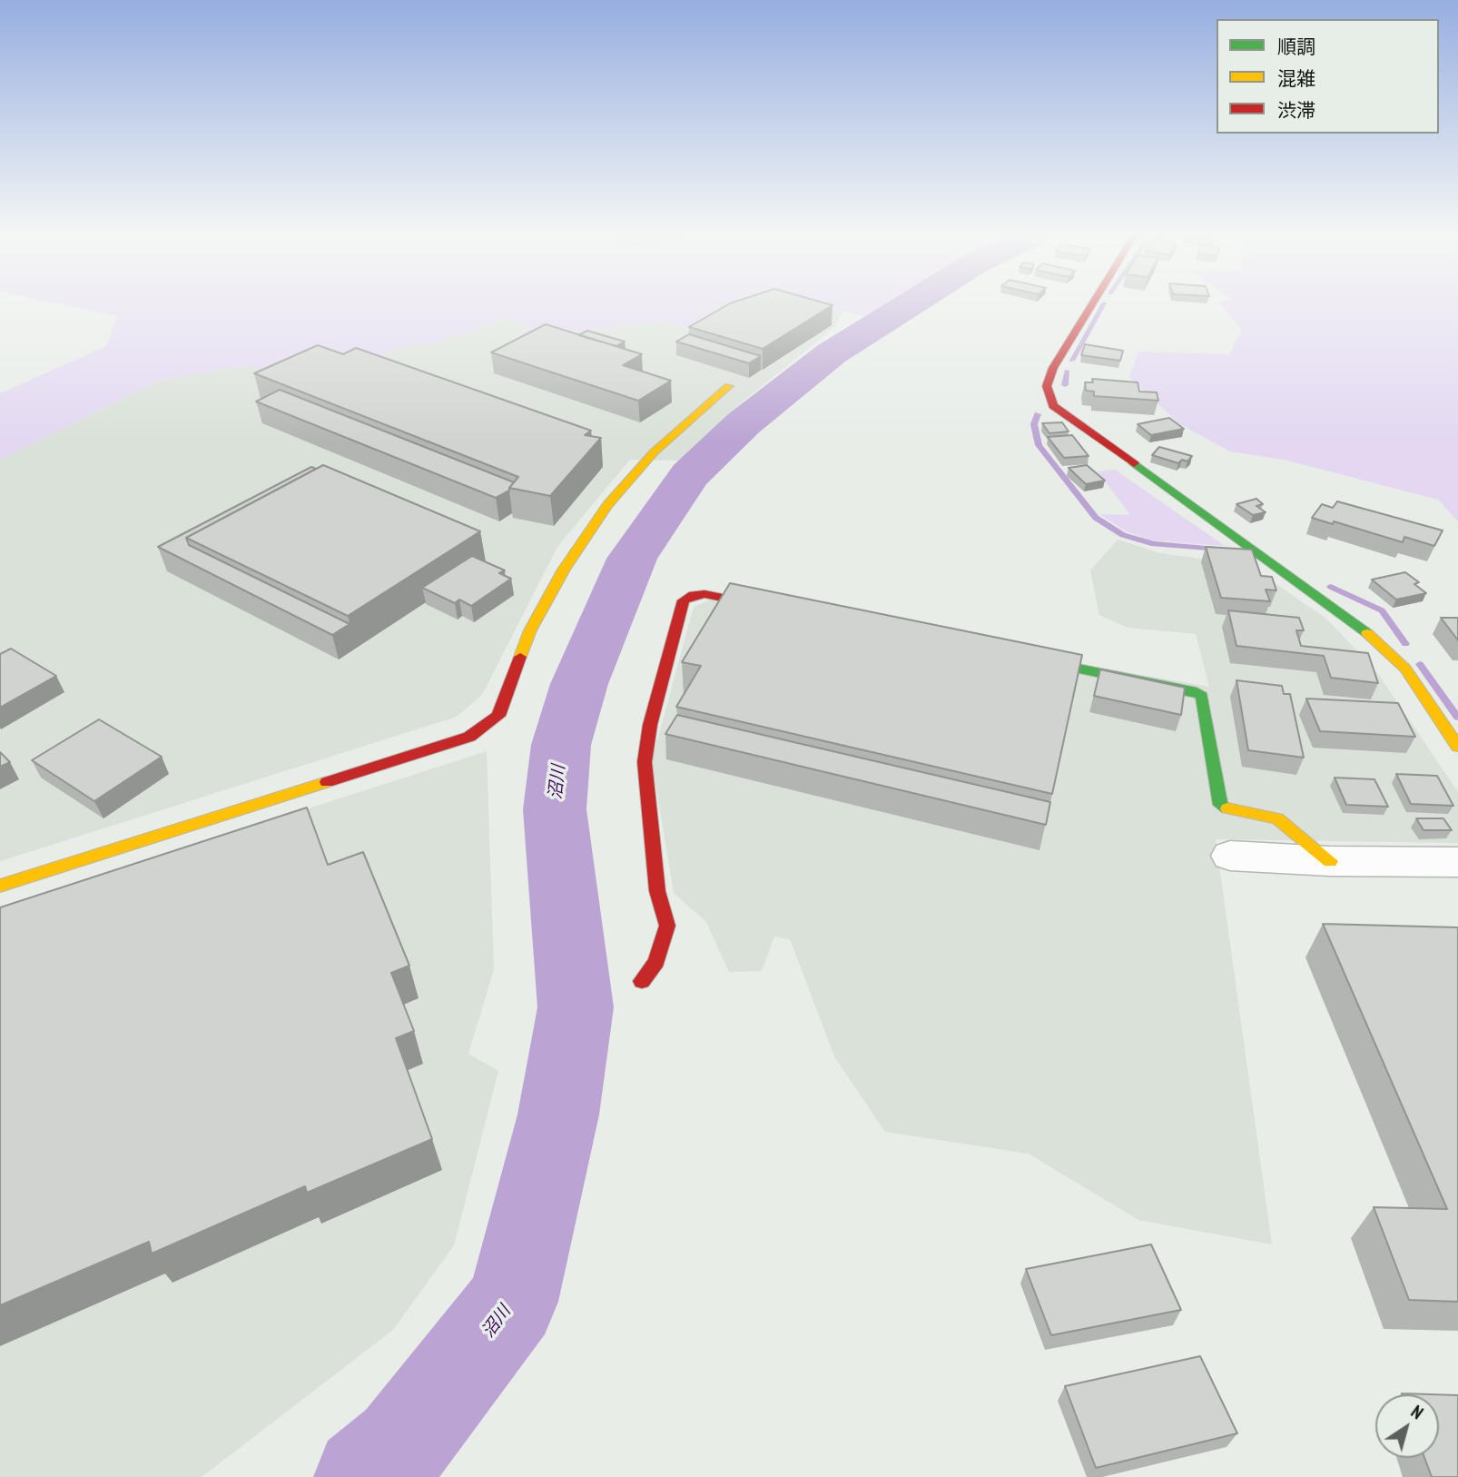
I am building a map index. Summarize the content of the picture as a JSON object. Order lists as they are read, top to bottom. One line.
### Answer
{"water":["沼川"],"legend":["順調","混雑","渋滞"],"north":"top right"}
